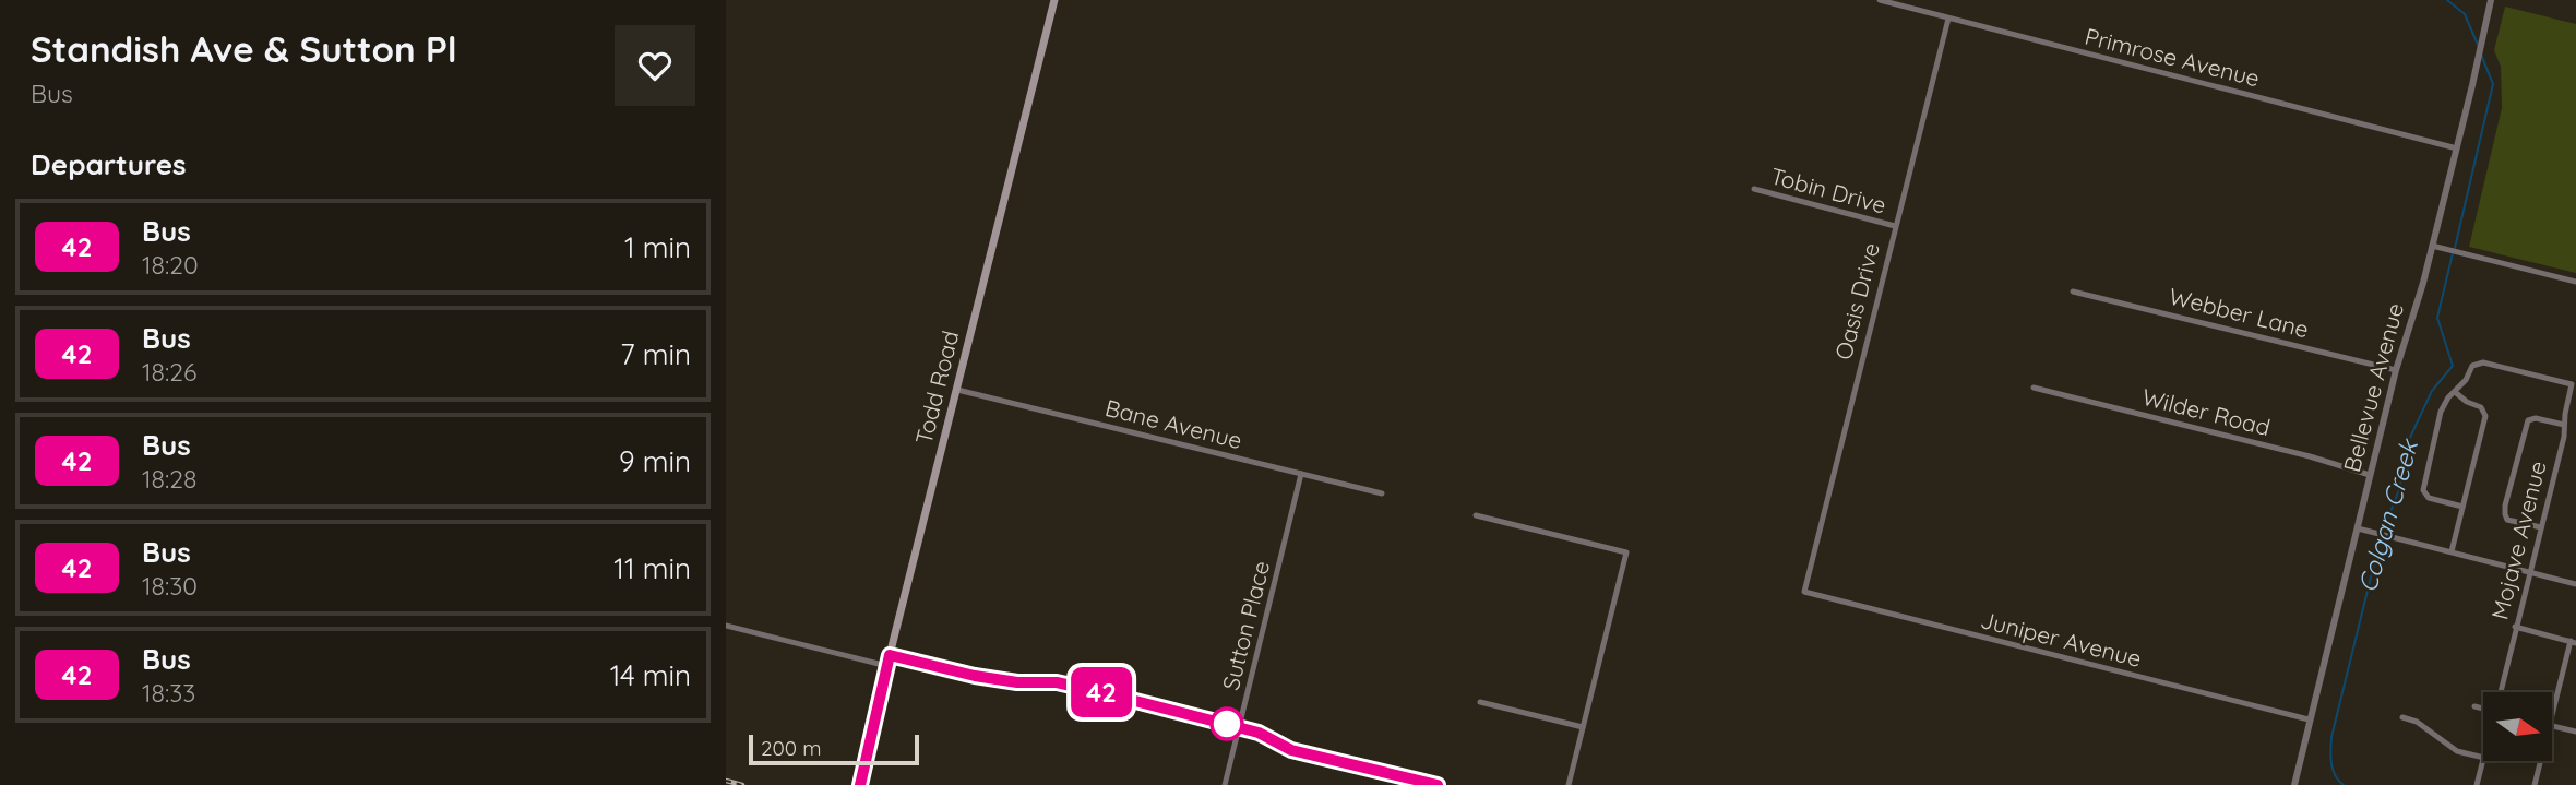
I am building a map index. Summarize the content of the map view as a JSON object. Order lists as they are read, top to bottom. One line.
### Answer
{"streets":{"main road":["Todd Road"],"street":["Primrose Avenue","Tobin Drive","Oasis Drive","Webber Lane","Bellevue Avenue","Wilder Road","Bane Avenue","Mojave Avenue","Sutton Place","Juniper Avenue"]},"crossings":[["Primrose Avenue","Oasis Drive"],["Primrose Avenue","Bellevue Avenue"],["Tobin Drive","Oasis Drive"],["Oasis Drive","Juniper Avenue"],["Webber Lane","Bellevue Avenue"],["Todd Road","Bane Avenue"],["Bellevue Avenue","Wilder Road"],["Bellevue Avenue","Juniper Avenue"],["Bane Avenue","Sutton Place"]],"water":["Colgan Creek"],"lines":["bus line 42"],"scale_bar":"200 m","north":"right","page":{"heading":[["Standish Ave & Sutton Pl","Bus"],"Departures"],"on_map":"42","list":[{"mark":"42","name":"Bus","note":"18:20","value":"1 min"},{"mark":"42","name":"Bus","note":"18:26","value":"7 min"},{"mark":"42","name":"Bus","note":"18:28","value":"9 min"},{"mark":"42","name":"Bus","note":"18:30","value":"11 min"},{"mark":"42","name":"Bus","note":"18:33","value":"14 min"}],"scale":"200 m"}}
